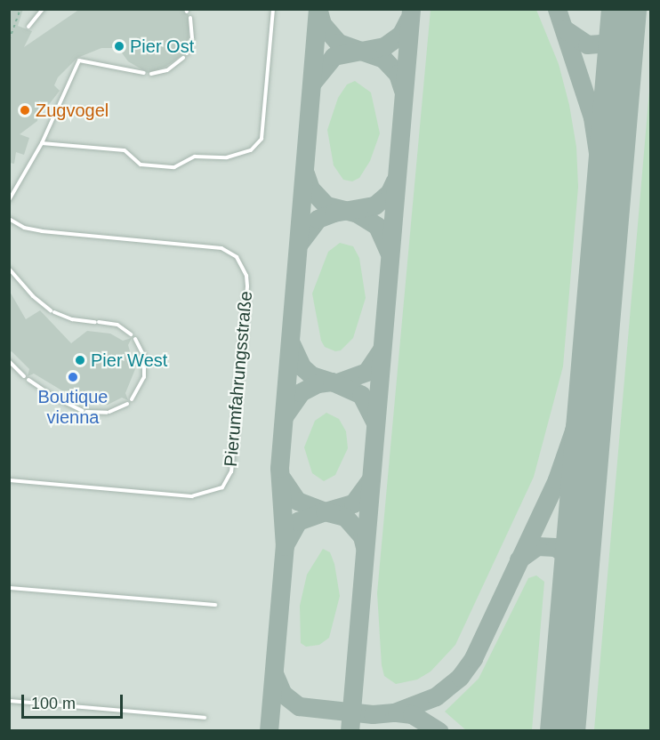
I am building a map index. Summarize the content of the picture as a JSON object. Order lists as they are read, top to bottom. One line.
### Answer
{"streets":{"lane":["Pierumfahrungsstraße"]},"places":["Pier Ost","Zugvogel","Pier West","Boutique vienna"],"scale_bar":"100 m"}
